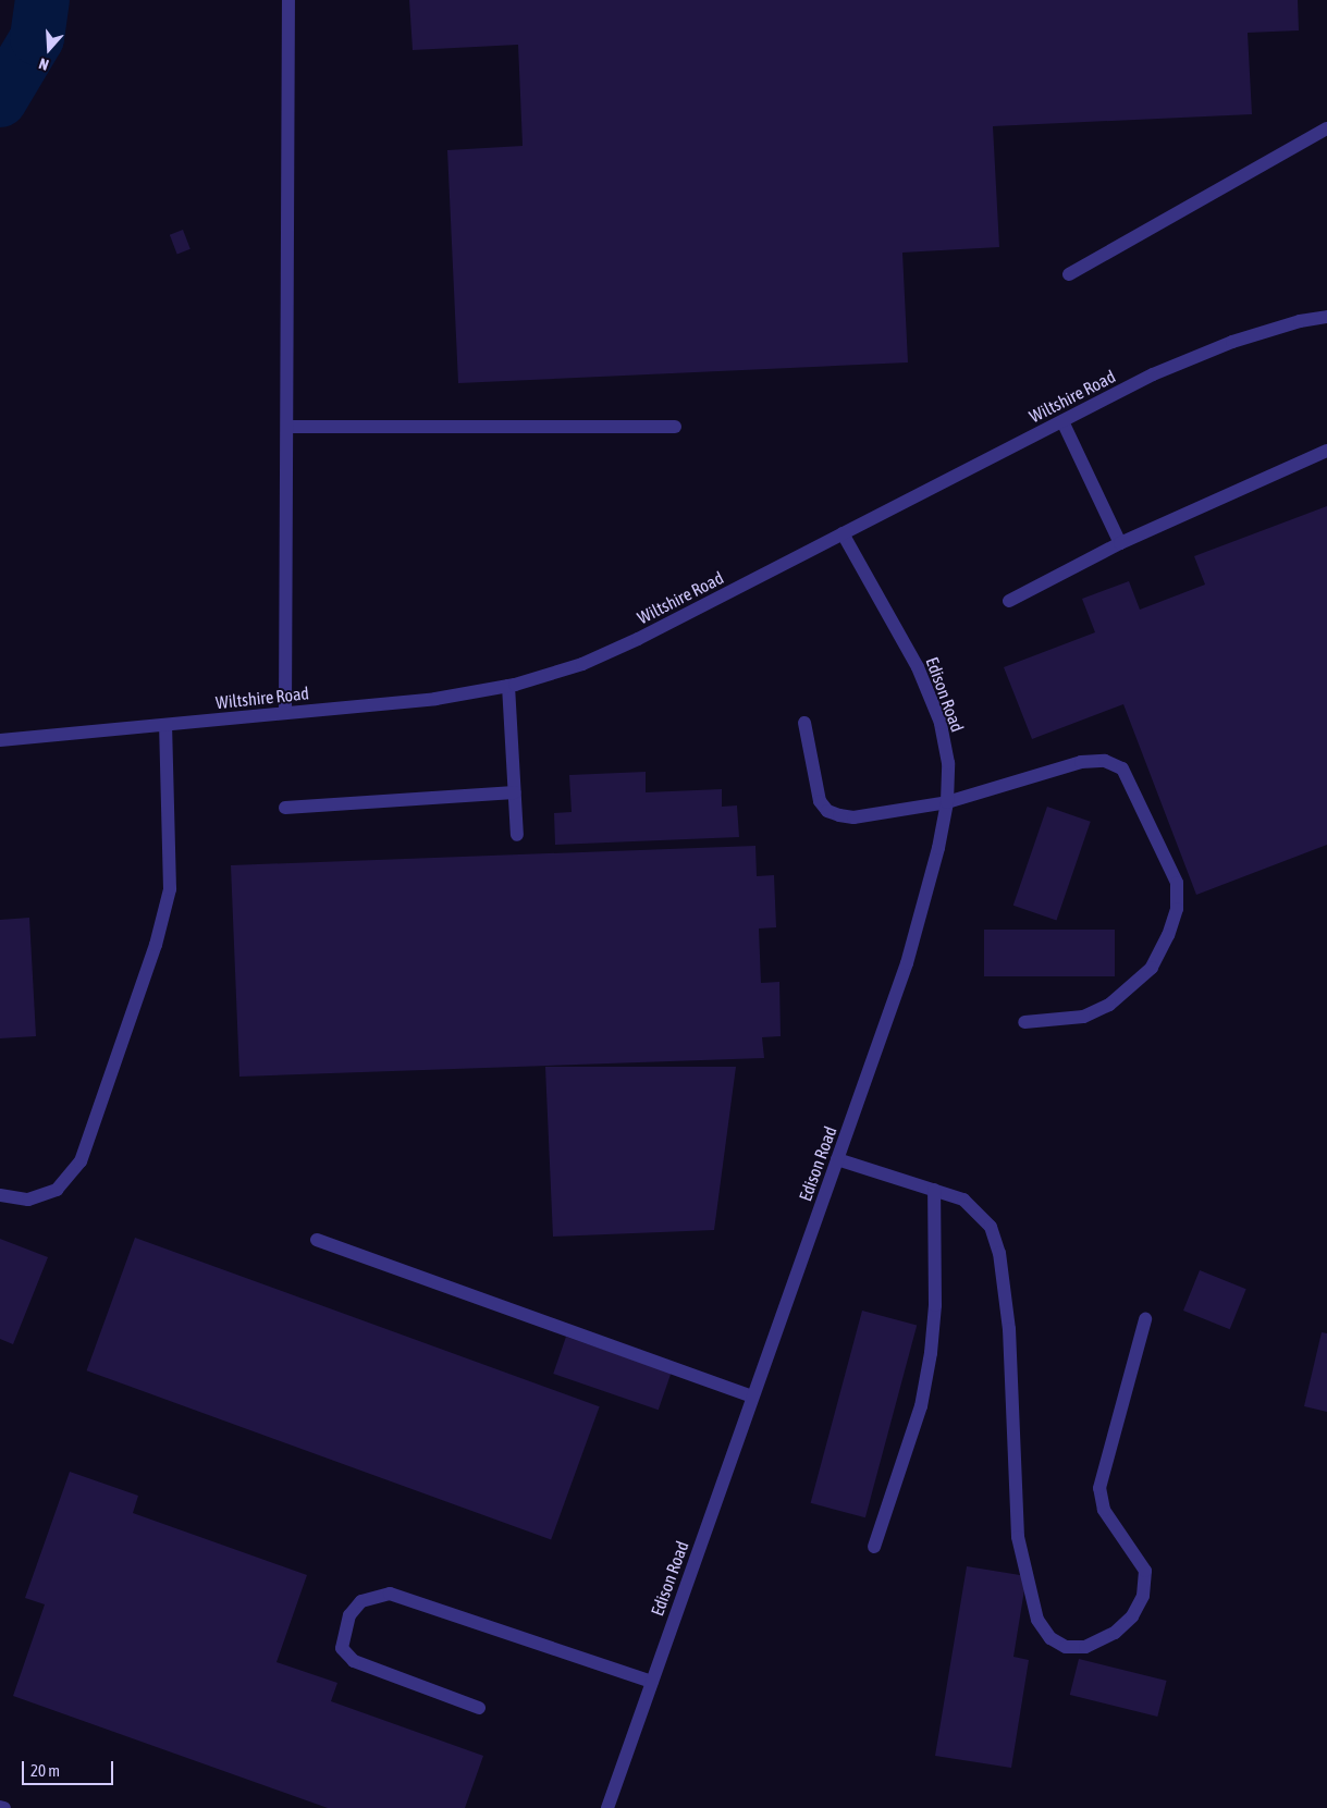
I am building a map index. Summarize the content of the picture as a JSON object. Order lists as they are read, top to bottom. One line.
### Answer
{"streets":{"street":["Wiltshire Road","Edison Road"]},"crossings":[["Wiltshire Road","Edison Road"]],"scale_bar":"20 m","north":"bottom"}
